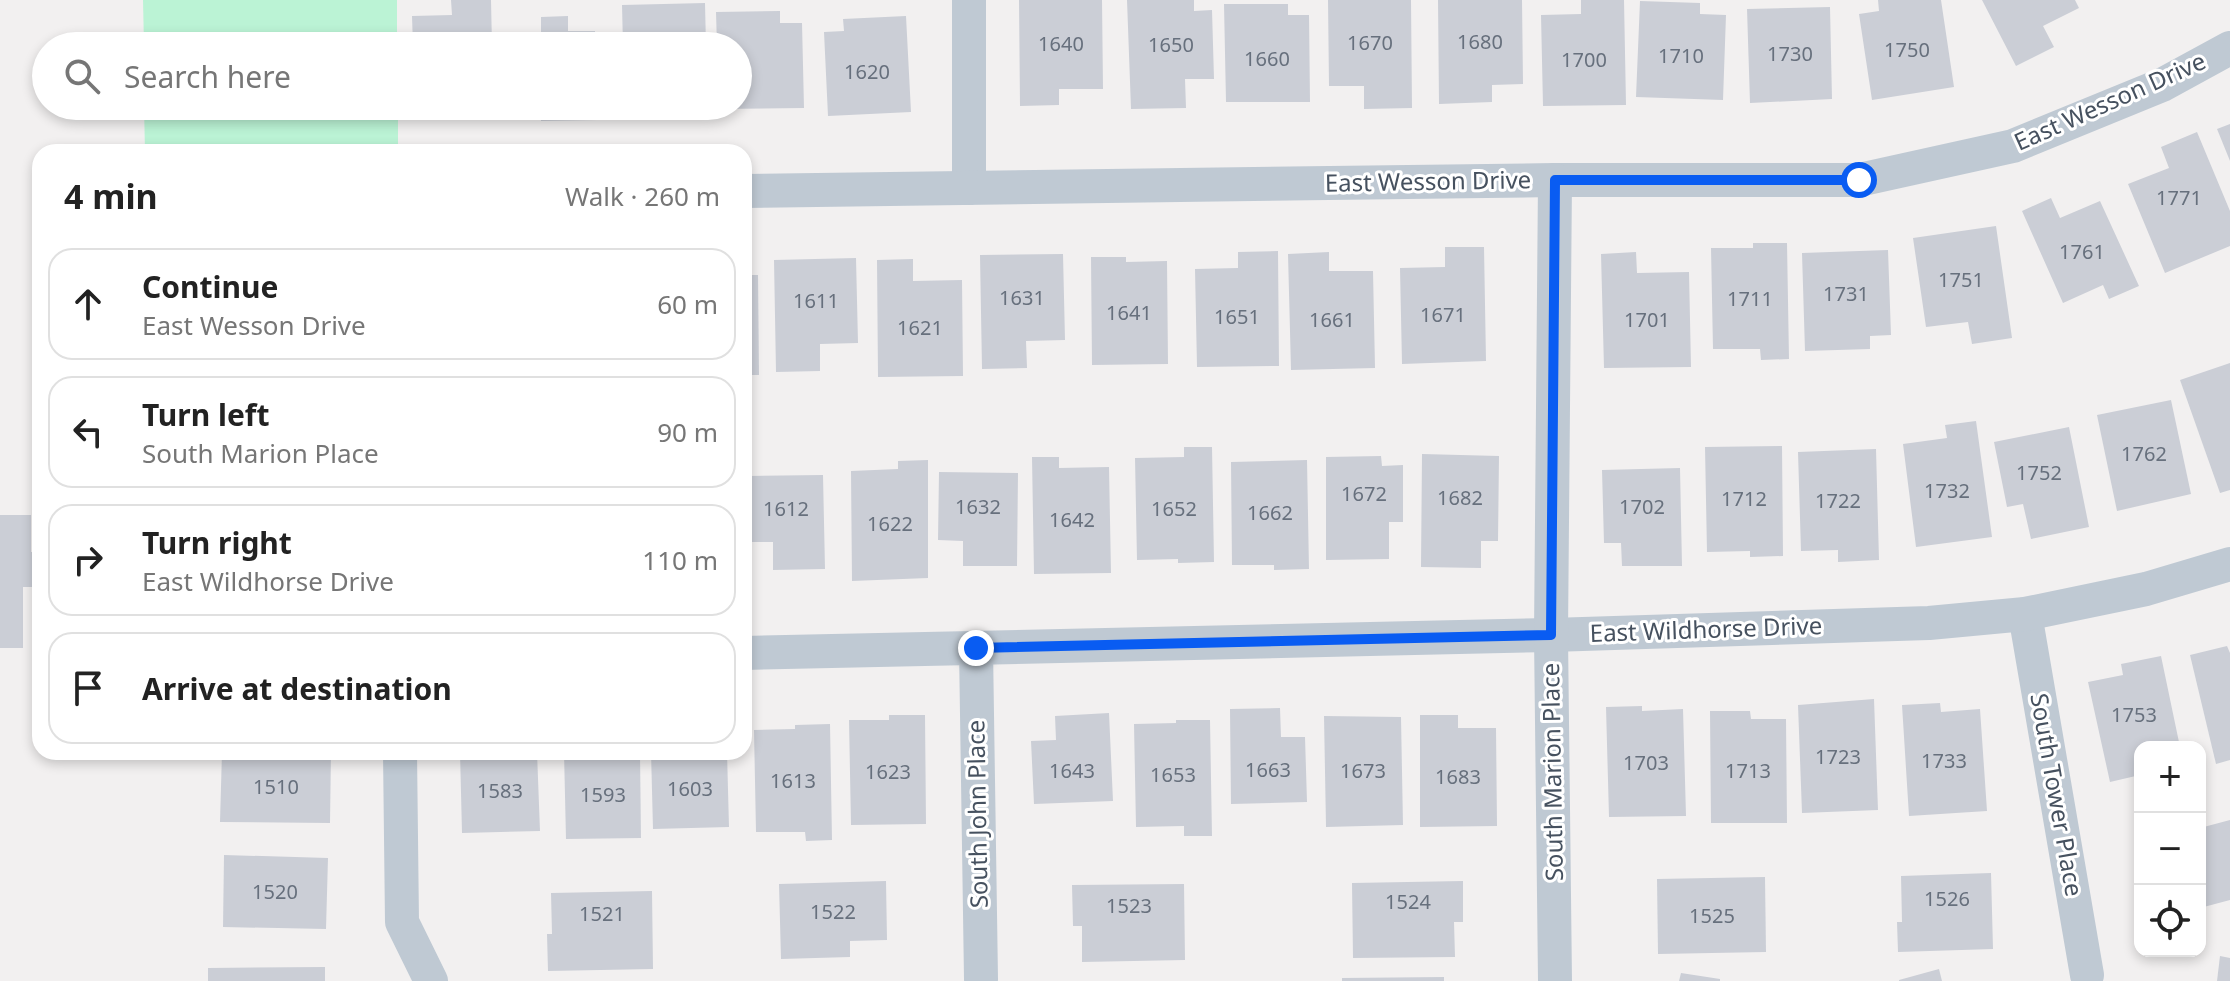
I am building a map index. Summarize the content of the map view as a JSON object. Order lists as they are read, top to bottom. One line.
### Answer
{"streets":{"street":["East Wesson Drive","East Wildhorse Drive","South Marion Place","South Tower Place","South John Place"]},"crossings":[["East Wesson Drive","South Marion Place"],["East Wildhorse Drive","South Marion Place"],["East Wildhorse Drive","South Tower Place"],["East Wildhorse Drive","South John Place"]],"house_numbers":["1680","1670","1640","1650","1750","1730","1710","1660","1700","1620","1771","1761","1751","1731","1631","1711","1611","1641","1671","1651","1661","1701","1621","1762","1752","1732","1672","1682","1712","1722","1632","1702","1612","1652","1662","1642","1622","1753","1723","1733","1703","1663","1643","1673","1713","1623","1653","1683","1613","1510","1603","1583","1593","1520","1526","1524","1523","1522","1521","1525"],"page":{"search":"Search here","heading":["4 min","Walk · 260 m"],"list":[["Continue","East Wesson Drive","60 m"],["Turn left","South Marion Place","90 m"],["Turn right","East Wildhorse Drive","110 m"],"Arrive at destination"],"map_buttons":["+","−"]}}
